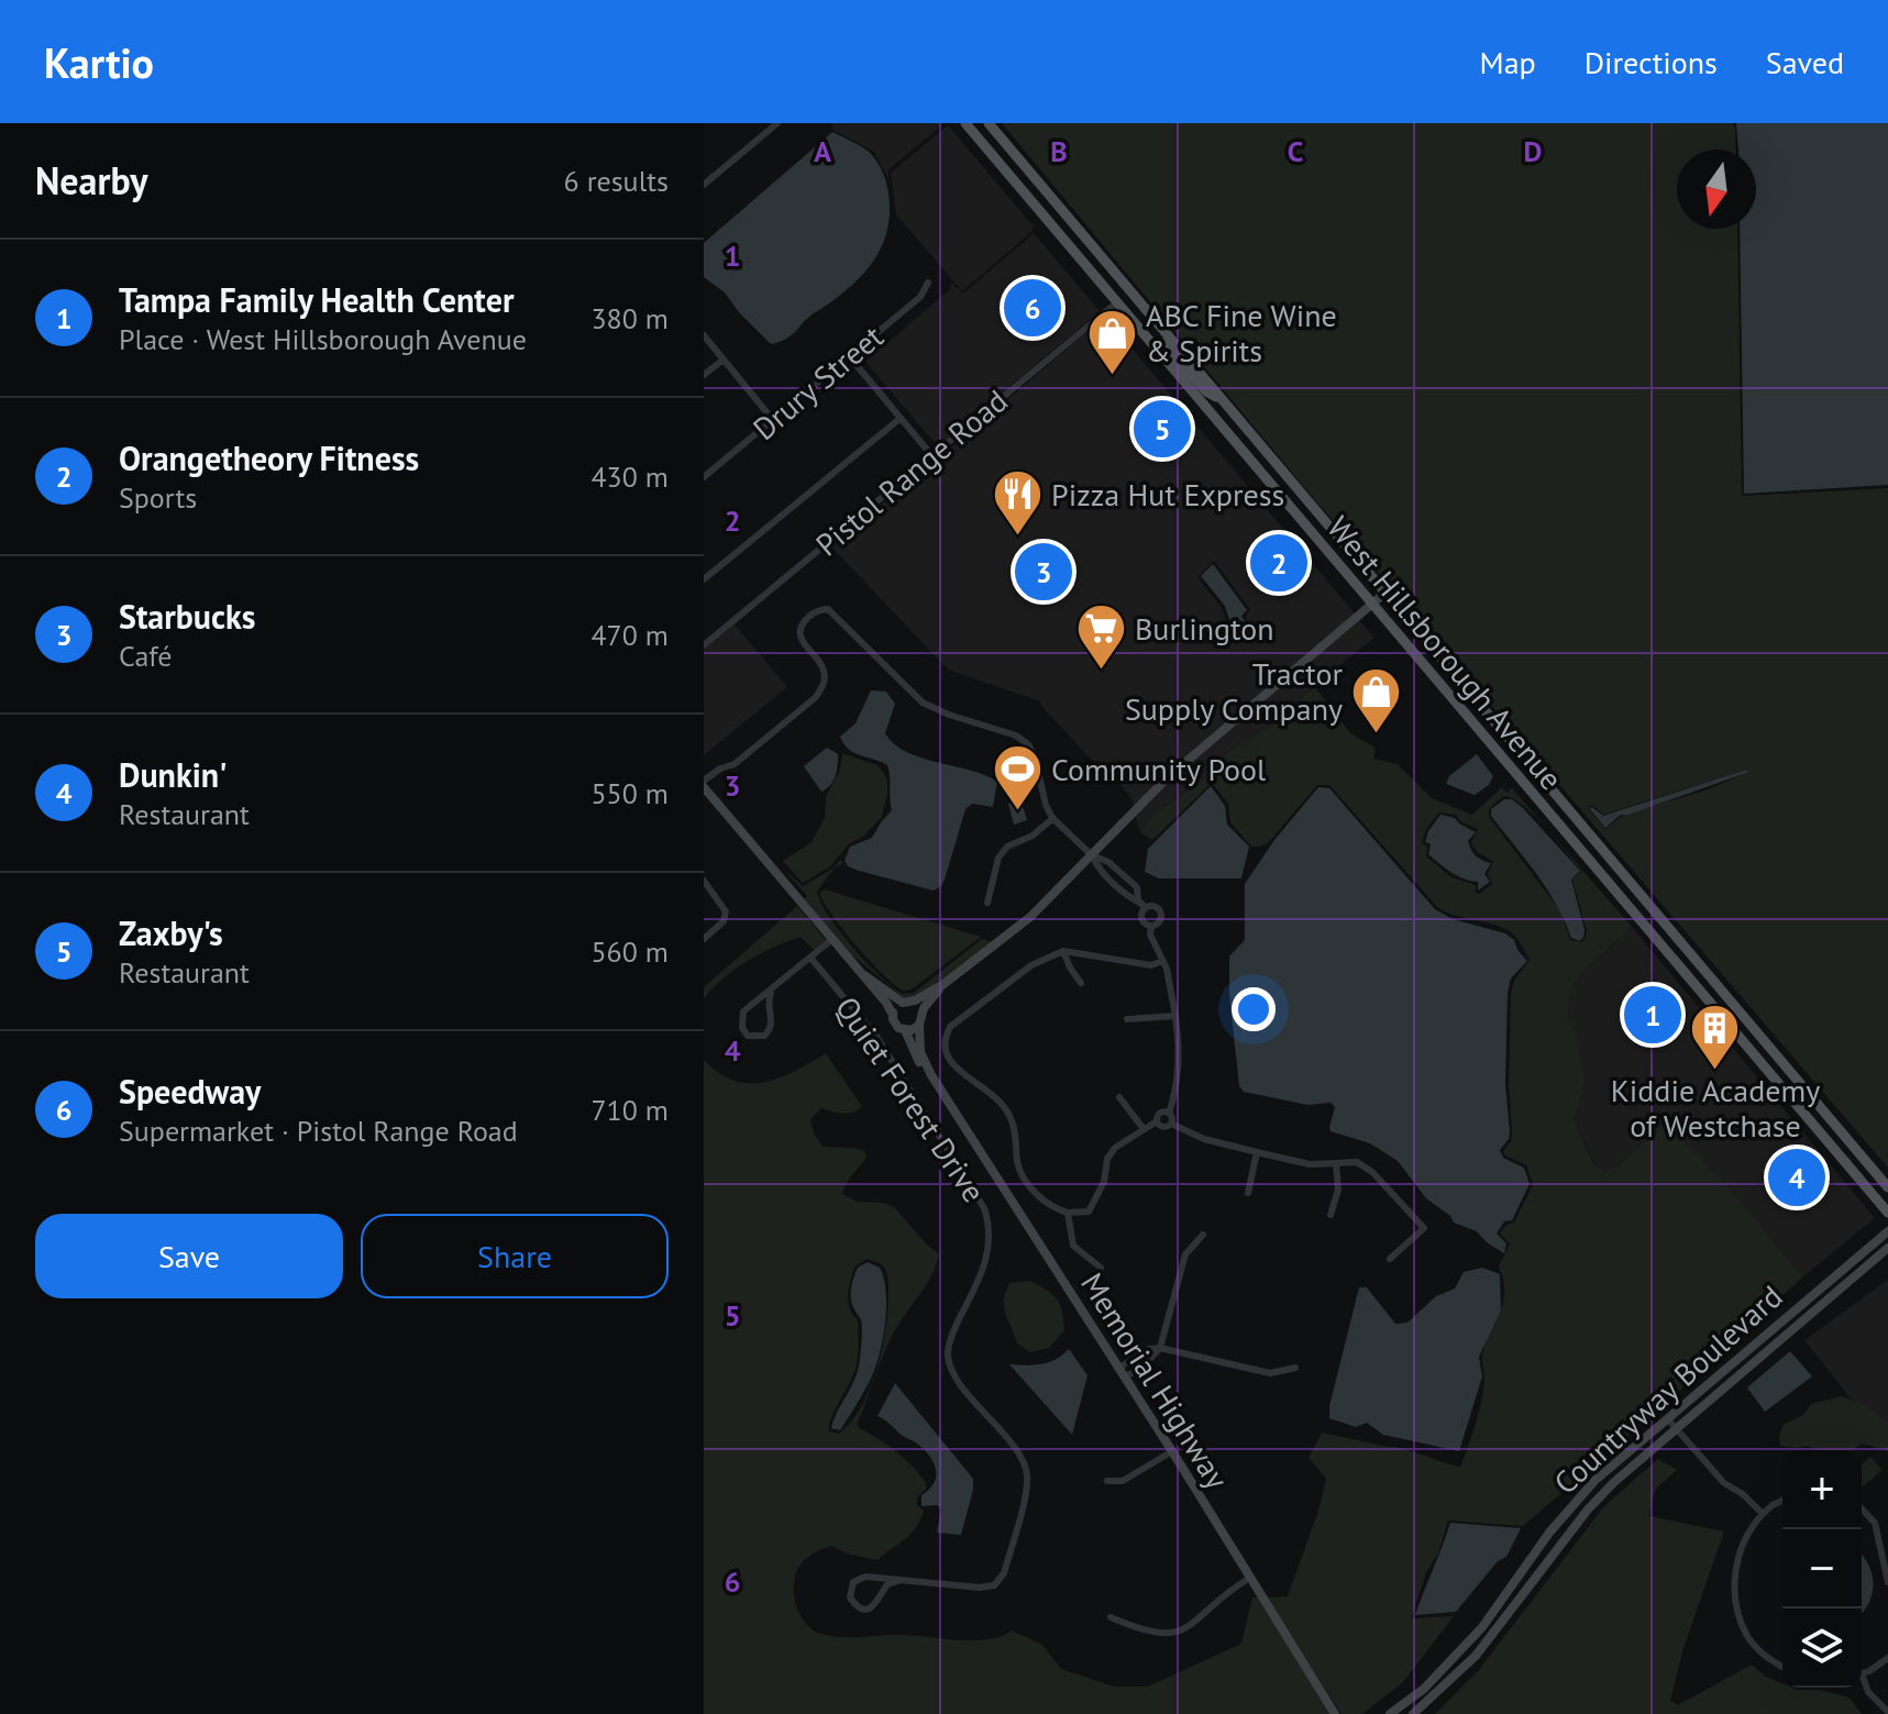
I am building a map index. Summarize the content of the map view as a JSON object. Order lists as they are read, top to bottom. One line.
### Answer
{"streets":{"main road":["West Hillsborough Avenue"],"street":["Drury Street","Pistol Range Road","Quiet Forest Drive","Memorial Highway","Countryway Boulevard"]},"crossings":[["Pistol Range Road","West Hillsborough Avenue"]],"places":{"shop":["ABC Fine Wine & Spirits","Tractor Supply Company"],"restaurant":["Pizza Hut Express"],"supermarket":["Burlington"],"sports":["Community Pool"],"building":["Kiddie Academy of Westchase"]},"north":"bottom","page":{"header":"Kartio","nav":["Map","Directions","Saved"],"heading":["Nearby","6 results"],"list":[{"mark":"1","name":"Tampa Family Health Center","note":"Place · West Hillsborough Avenue","value":"380 m"},{"mark":"2","name":"Orangetheory Fitness","note":"Sports","value":"430 m"},{"mark":"3","name":"Starbucks","note":"Café","value":"470 m"},{"mark":"4","name":"Dunkin'","note":"Restaurant","value":"550 m"},{"mark":"5","name":"Zaxby's","note":"Restaurant","value":"560 m"},{"mark":"6","name":"Speedway","note":"Supermarket · Pistol Range Road","value":"710 m"}],"pins":["6","5","2","3","1","4"],"buttons":["Save","Share"],"map_buttons":["+","−"]},"grid":{"columns":["A","B","C","D"],"rows":["1","2","3","4","5","6"]}}
